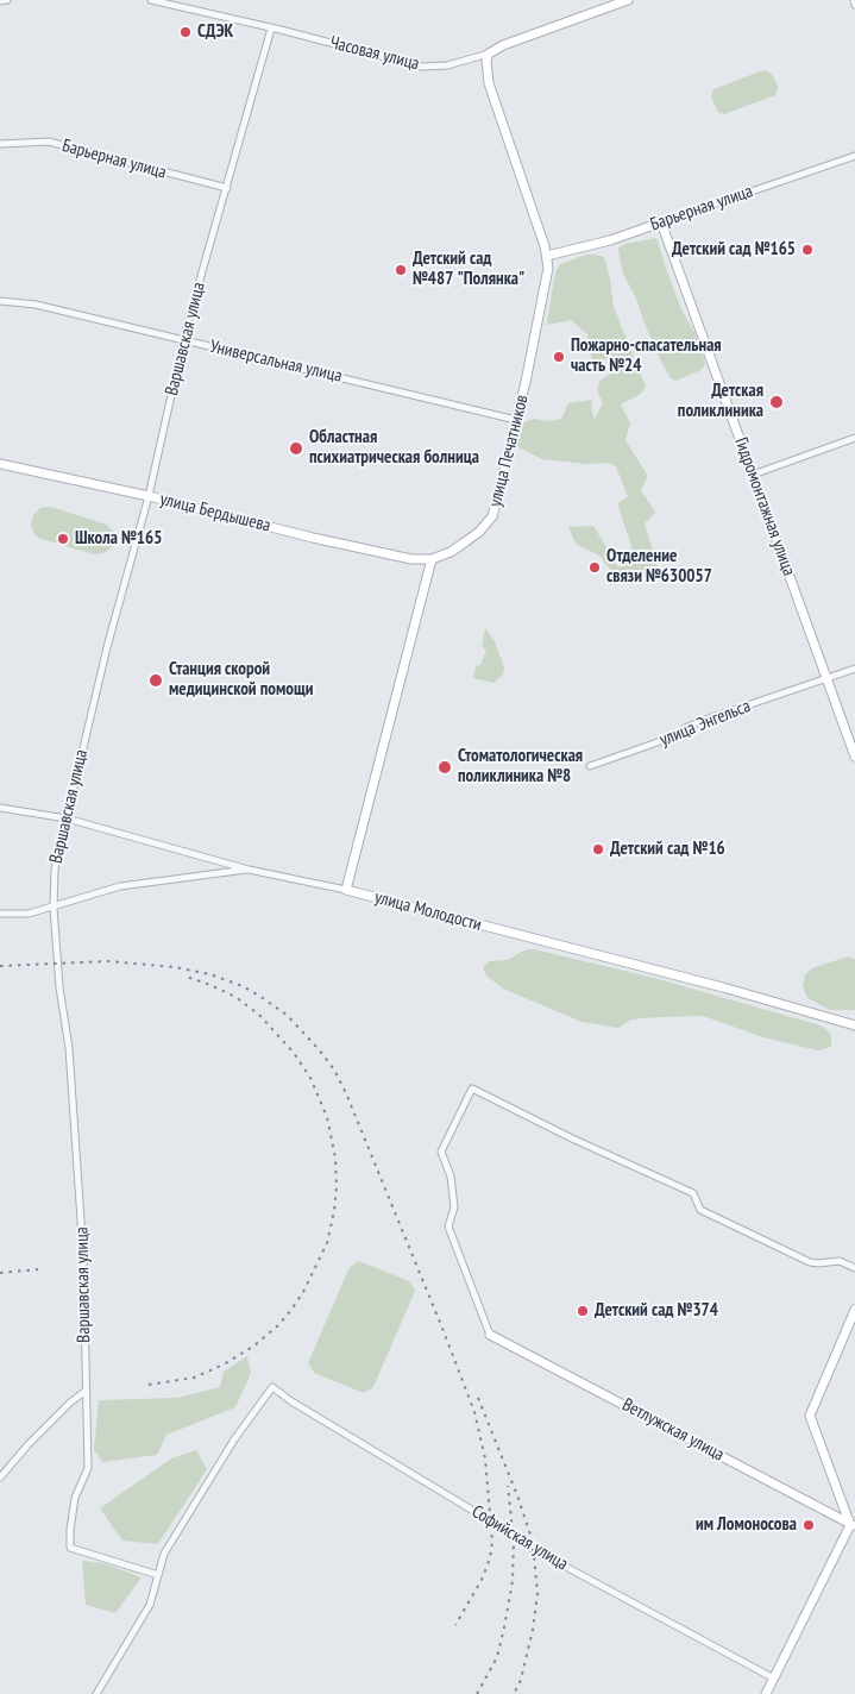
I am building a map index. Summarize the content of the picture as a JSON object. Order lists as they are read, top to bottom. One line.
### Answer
{"streets":{"street":["Часовая улица","Барьерная улица","Варшавская улица","Универсальная улица","улица Печатников","Гидромонтажная улица","улица Бердышева","улица Энгельса","улица Молодости","Ветлужская улица","Софийская улица"]},"crossings":[["Часовая улица","Варшавская улица"],["Часовая улица","улица Печатников"],["Барьерная улица","Варшавская улица"],["Барьерная улица","улица Печатников"],["Барьерная улица","Гидромонтажная улица"],["Варшавская улица","Универсальная улица"],["Варшавская улица","улица Бердышева"],["Варшавская улица","улица Молодости"],["Варшавская улица","Софийская улица"],["Универсальная улица","улица Печатников"],["улица Печатников","улица Бердышева"],["Гидромонтажная улица","улица Энгельса"]],"places":["СДЭК","Детский сад №165","Детский сад №487 \"Полянка\"","Пожарно-спасательная часть №24","Детская поликлиника","Областная психиатрическая болница","Школа №165","Отделение связи №630057","Станция скорой медицинской помощи","Стоматологическая поликлиника №8","Детский сад №16","Детский сад №374","им Ломоносова"]}
